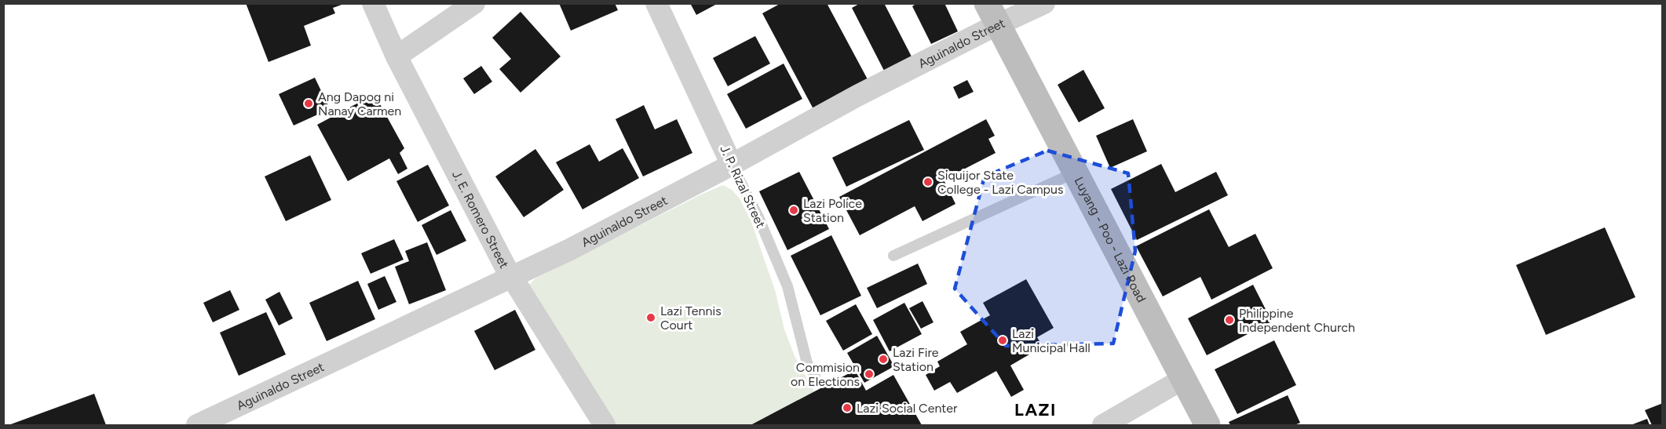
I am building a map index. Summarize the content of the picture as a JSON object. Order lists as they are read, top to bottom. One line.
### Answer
{"streets":{"main road":["Luyang - Poo - Lazi Road"],"street":["Aguinaldo Street","J. P. Rizal Street","J. E. Romero Street"]},"crossings":[["Aguinaldo Street","J. P. Rizal Street"],["Aguinaldo Street","J. E. Romero Street"],["Aguinaldo Street","Luyang - Poo - Lazi Road"]],"districts":["LAZI"],"places":["Ang Dapog ni Nanay Carmen","Siquijor State College - Lazi Campus","Lazi Police Station","Lazi Tennis Court","Philippine Independent Church","Lazi Municipal Hall","Lazi Fire Station","Commision on Elections","Lazi Social Center"]}
